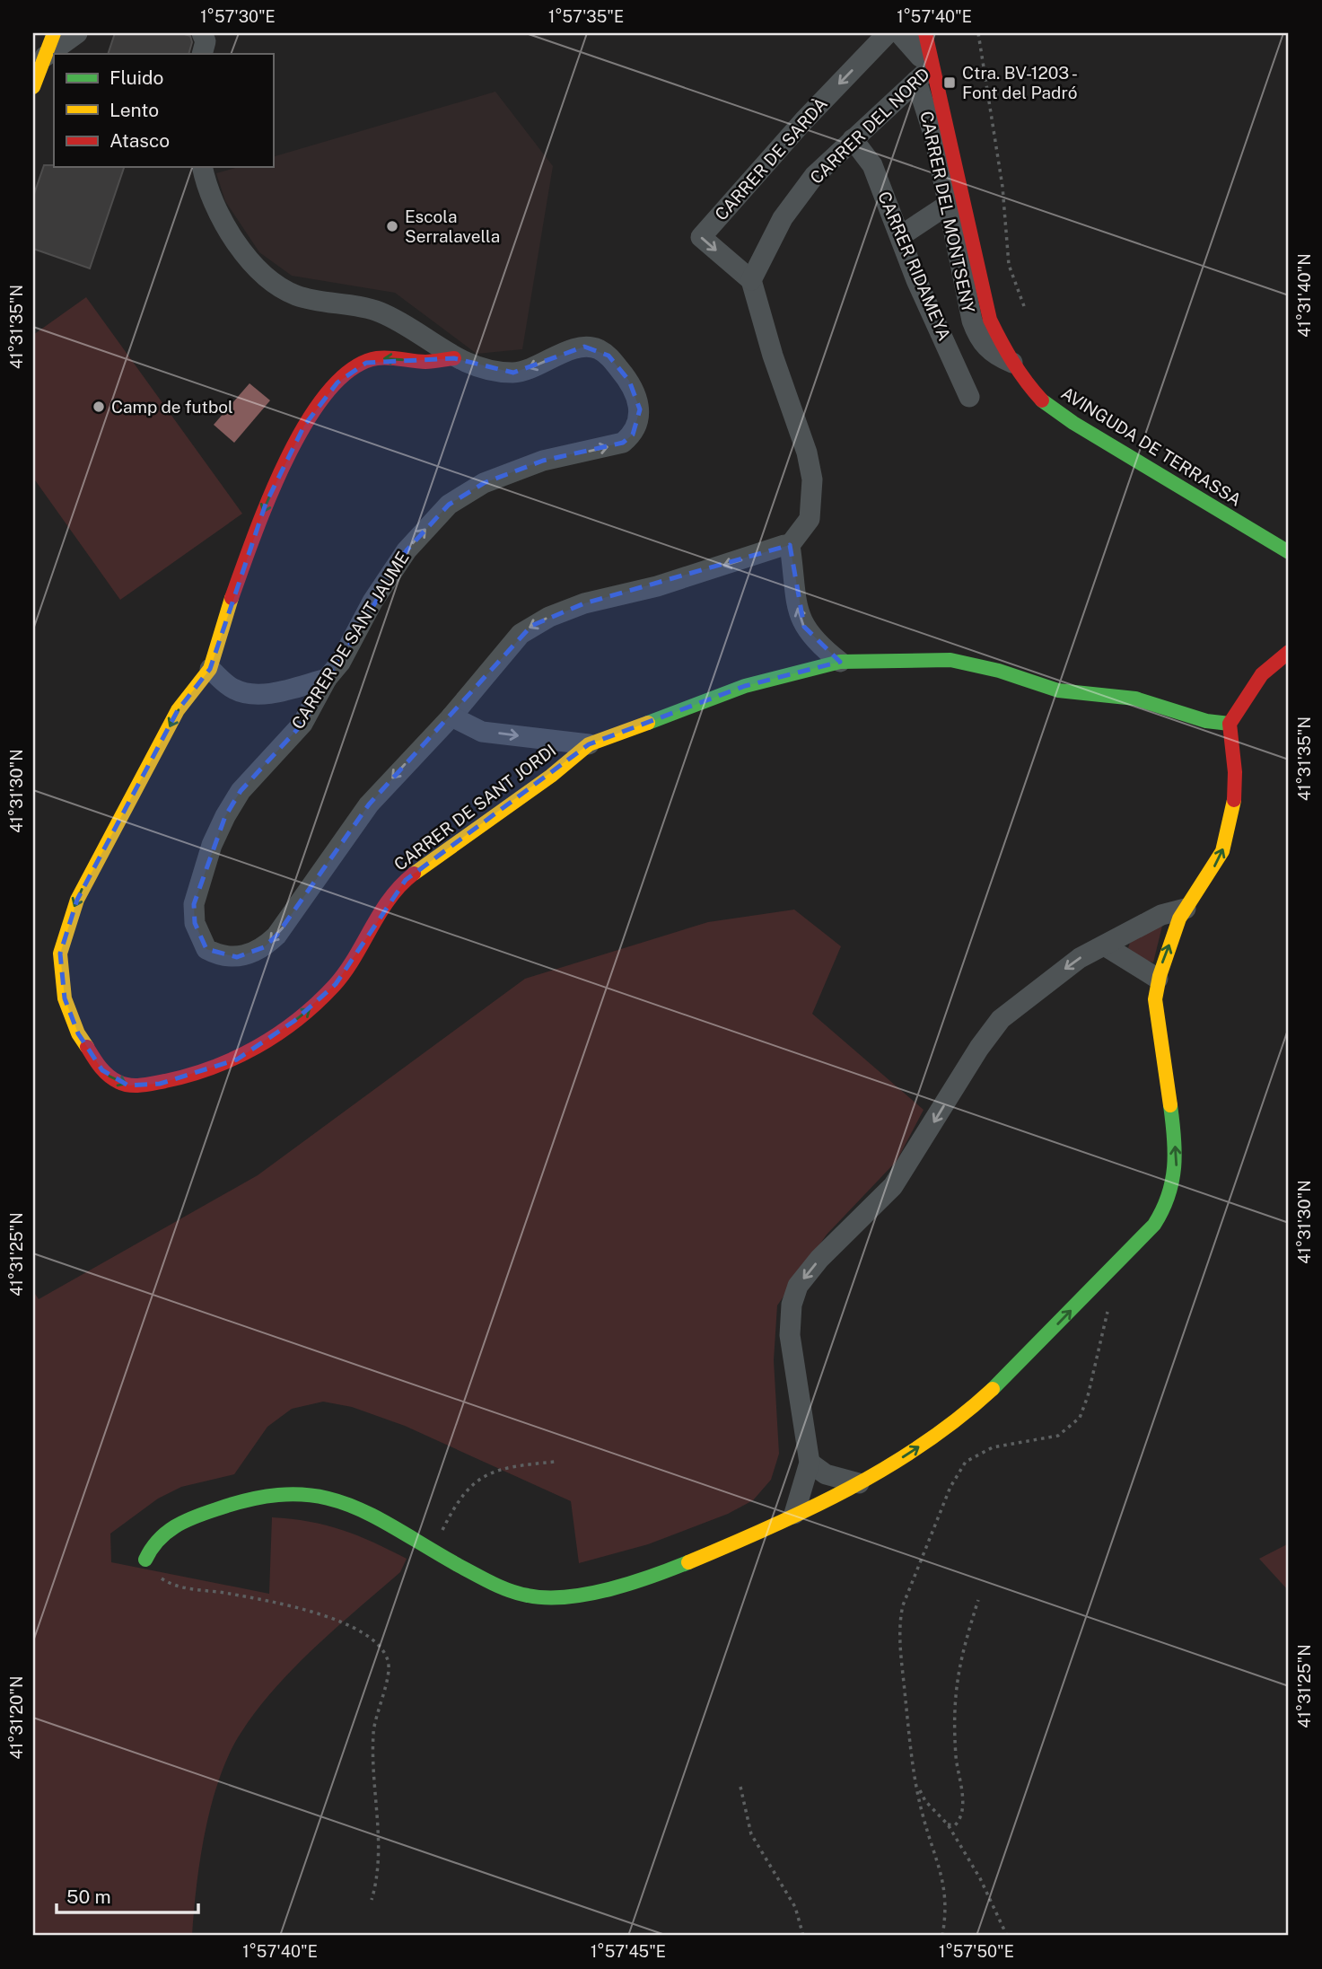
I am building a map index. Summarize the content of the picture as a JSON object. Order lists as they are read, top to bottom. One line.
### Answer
{"streets":{"street":["CARRER DEL NORD","CARRER DE SARDÀ","CARRER DEL MONTSENY","CARRER RIDAMEYA","AVINGUDA DE TERRASSA","CARRER DE SANT JAUME","CARRER DE SANT JORDI"]},"crossings":[["CARRER DEL NORD","CARRER DE SARDÀ"],["CARRER DEL NORD","CARRER DEL MONTSENY"],["CARRER DEL NORD","CARRER RIDAMEYA"],["CARRER DEL MONTSENY","AVINGUDA DE TERRASSA"]],"one_way":["CARRER DE SARDÀ"],"places":{"transit":["Ctra. BV-1203 - Font del Padró"],"other":["Escola Serralavella","Camp de futbol"]},"legend":["Fluido","Lento","Atasco"],"scale_bar":"50 m","coordinates":["1°57'30\"E","1°57'35\"E","1°57'40\"E","41°31'40\"N","41°31'35\"N","41°31'30\"N","41°31'25\"N","41°31'20\"N","1°57'45\"E","1°57'50\"E"]}
